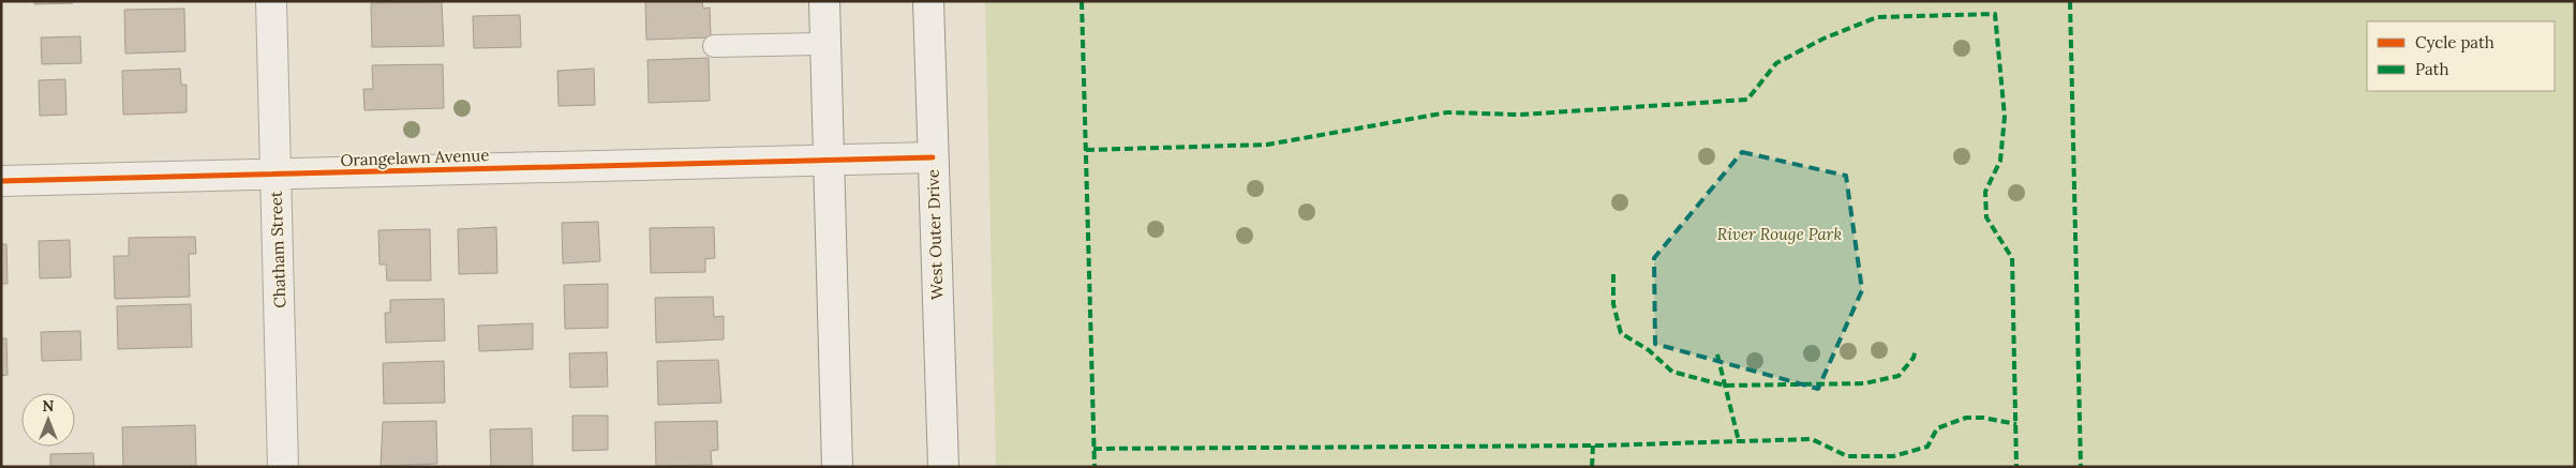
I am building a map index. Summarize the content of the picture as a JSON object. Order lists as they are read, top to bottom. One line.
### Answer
{"streets":{"street":["Orangelawn Avenue","West Outer Drive","Chatham Street"]},"crossings":[["Orangelawn Avenue","West Outer Drive"],["Orangelawn Avenue","Chatham Street"]],"parks":["River Rouge Park"],"legend":["Cycle path","Path"],"north":"top"}
